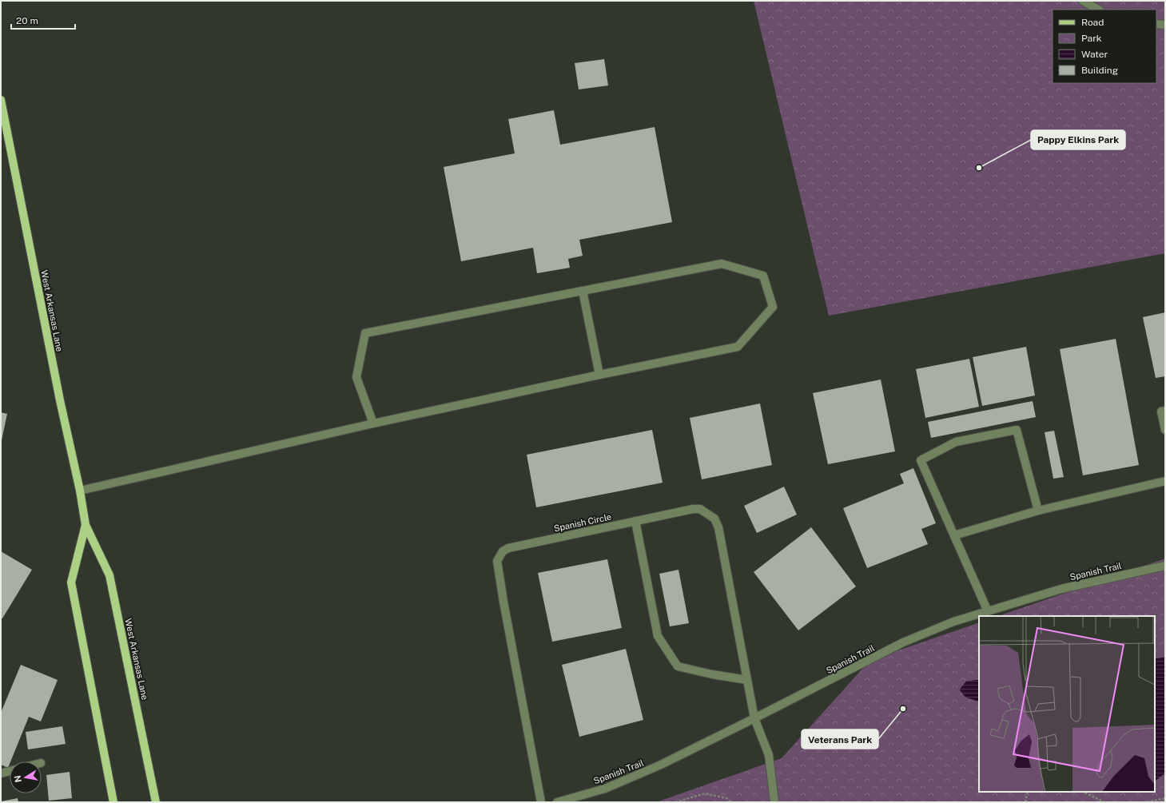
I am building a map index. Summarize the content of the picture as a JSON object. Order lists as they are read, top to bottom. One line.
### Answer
{"streets":{"main road":["West Arkansas Lane"],"street":["Spanish Circle","Spanish Trail"]},"crossings":[["Spanish Circle","Spanish Trail"]],"places":["Pappy Elkins Park","Veterans Park"],"legend":["Road","Park","Water","Building"],"scale_bar":"20 m","north":"left"}
